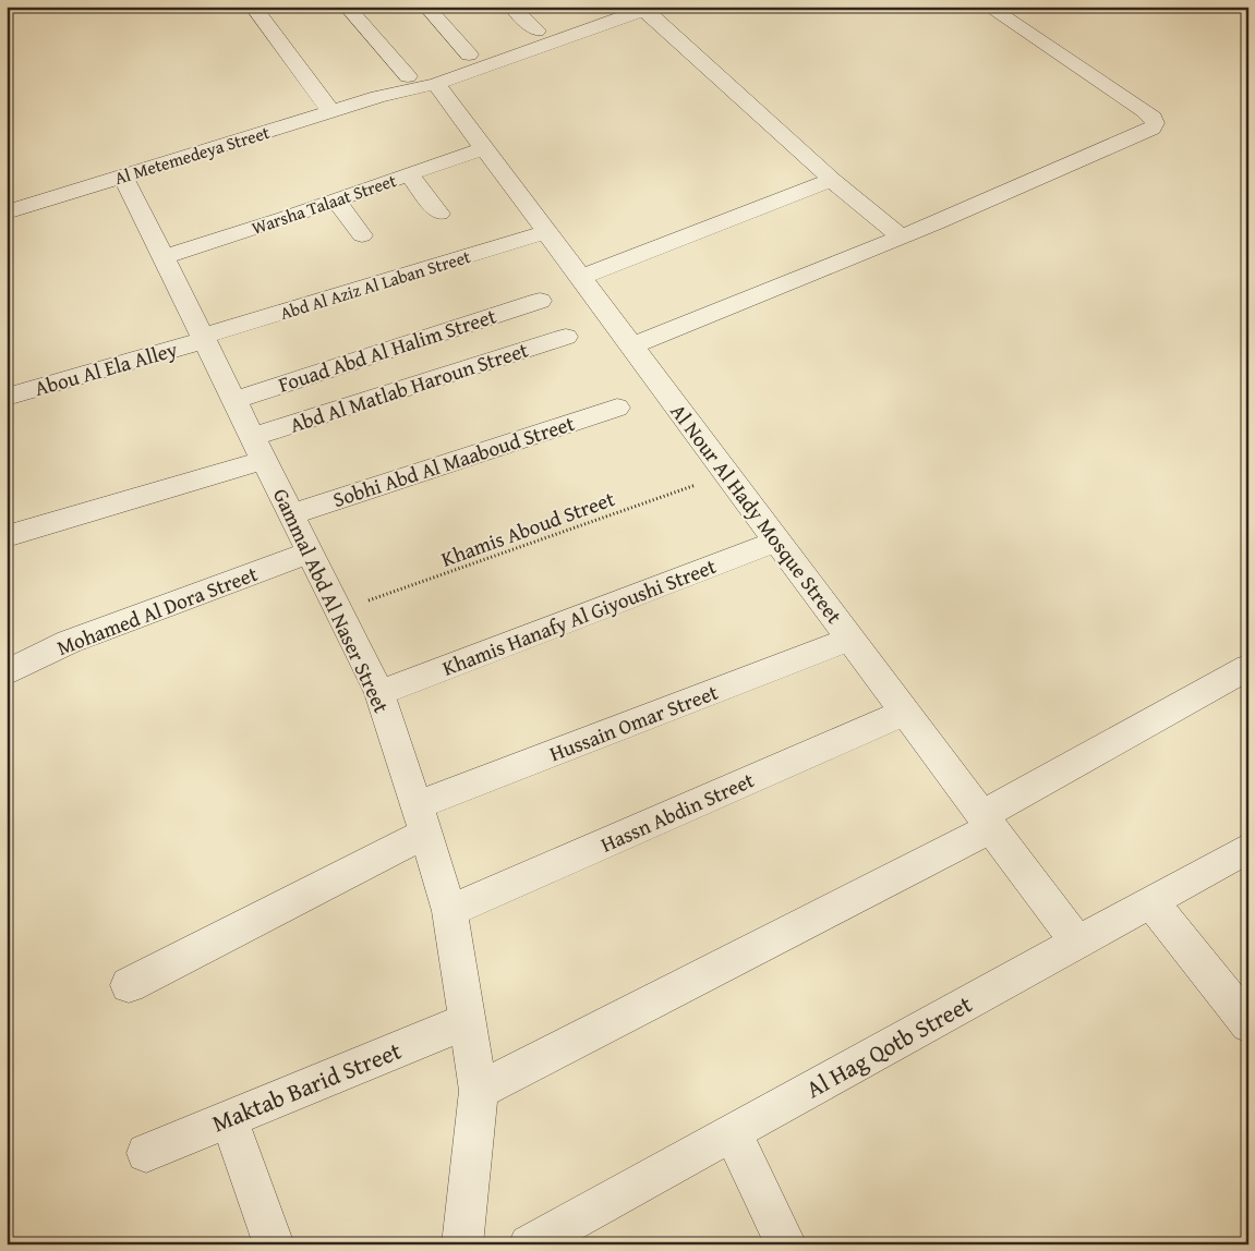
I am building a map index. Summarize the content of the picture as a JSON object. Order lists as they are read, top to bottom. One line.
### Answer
{"streets":{"street":["Al Metemedeya Street","Warsha Talaat Street","Abd Al Aziz Al Laban Street","Fouad Abd Al Halim Street","Abou Al Ela Alley","Abd Al Matlab Haroun Street","Sobhi Abd Al Maaboud Street","Al Nour Al Hady Mosque Street","Gammal Abd Al Naser Street","Mohamed Al Dora Street","Khamis Hanafy Al Giyoushi Street","Hussain Omar Street","Hassn Abdin Street","Al Hag Qotb Street","Maktab Barid Street"],"path":["Khamis Aboud Street"]},"crossings":[["Al Metemedeya Street","Gammal Abd Al Naser Street"],["Warsha Talaat Street","Al Nour Al Hady Mosque Street"],["Warsha Talaat Street","Gammal Abd Al Naser Street"],["Abd Al Aziz Al Laban Street","Abou Al Ela Alley"],["Abd Al Aziz Al Laban Street","Al Nour Al Hady Mosque Street"],["Abd Al Aziz Al Laban Street","Gammal Abd Al Naser Street"],["Fouad Abd Al Halim Street","Gammal Abd Al Naser Street"],["Abou Al Ela Alley","Gammal Abd Al Naser Street"],["Abd Al Matlab Haroun Street","Gammal Abd Al Naser Street"],["Sobhi Abd Al Maaboud Street","Gammal Abd Al Naser Street"],["Al Nour Al Hady Mosque Street","Khamis Aboud Street"],["Al Nour Al Hady Mosque Street","Khamis Hanafy Al Giyoushi Street"],["Al Nour Al Hady Mosque Street","Hussain Omar Street"],["Al Nour Al Hady Mosque Street","Hassn Abdin Street"],["Al Nour Al Hady Mosque Street","Al Hag Qotb Street"],["Khamis Aboud Street","Gammal Abd Al Naser Street"],["Gammal Abd Al Naser Street","Mohamed Al Dora Street"],["Gammal Abd Al Naser Street","Khamis Hanafy Al Giyoushi Street"],["Gammal Abd Al Naser Street","Hussain Omar Street"],["Gammal Abd Al Naser Street","Hassn Abdin Street"],["Gammal Abd Al Naser Street","Maktab Barid Street"]]}
